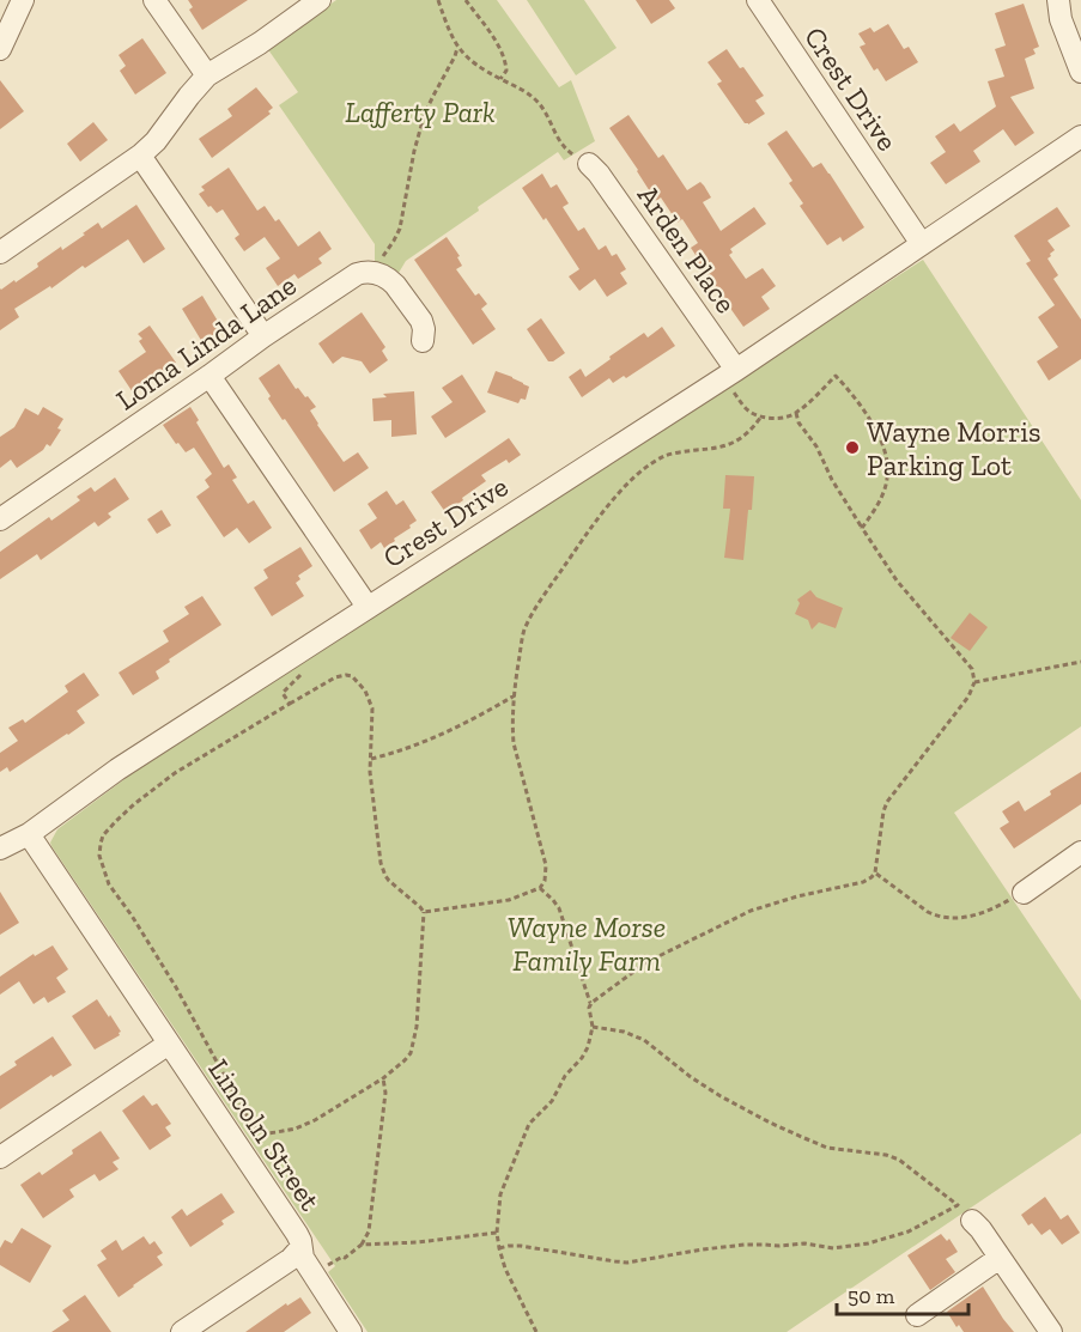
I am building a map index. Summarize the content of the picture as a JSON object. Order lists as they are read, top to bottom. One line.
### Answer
{"streets":{"street":["Crest Drive","Arden Place","Loma Linda Lane","Lincoln Street"]},"crossings":[["Crest Drive","Arden Place"],["Crest Drive","Lincoln Street"]],"parks":["Lafferty Park","Wayne Morse Family Farm"],"places":["Wayne Morris Parking Lot"],"scale_bar":"50 m"}
